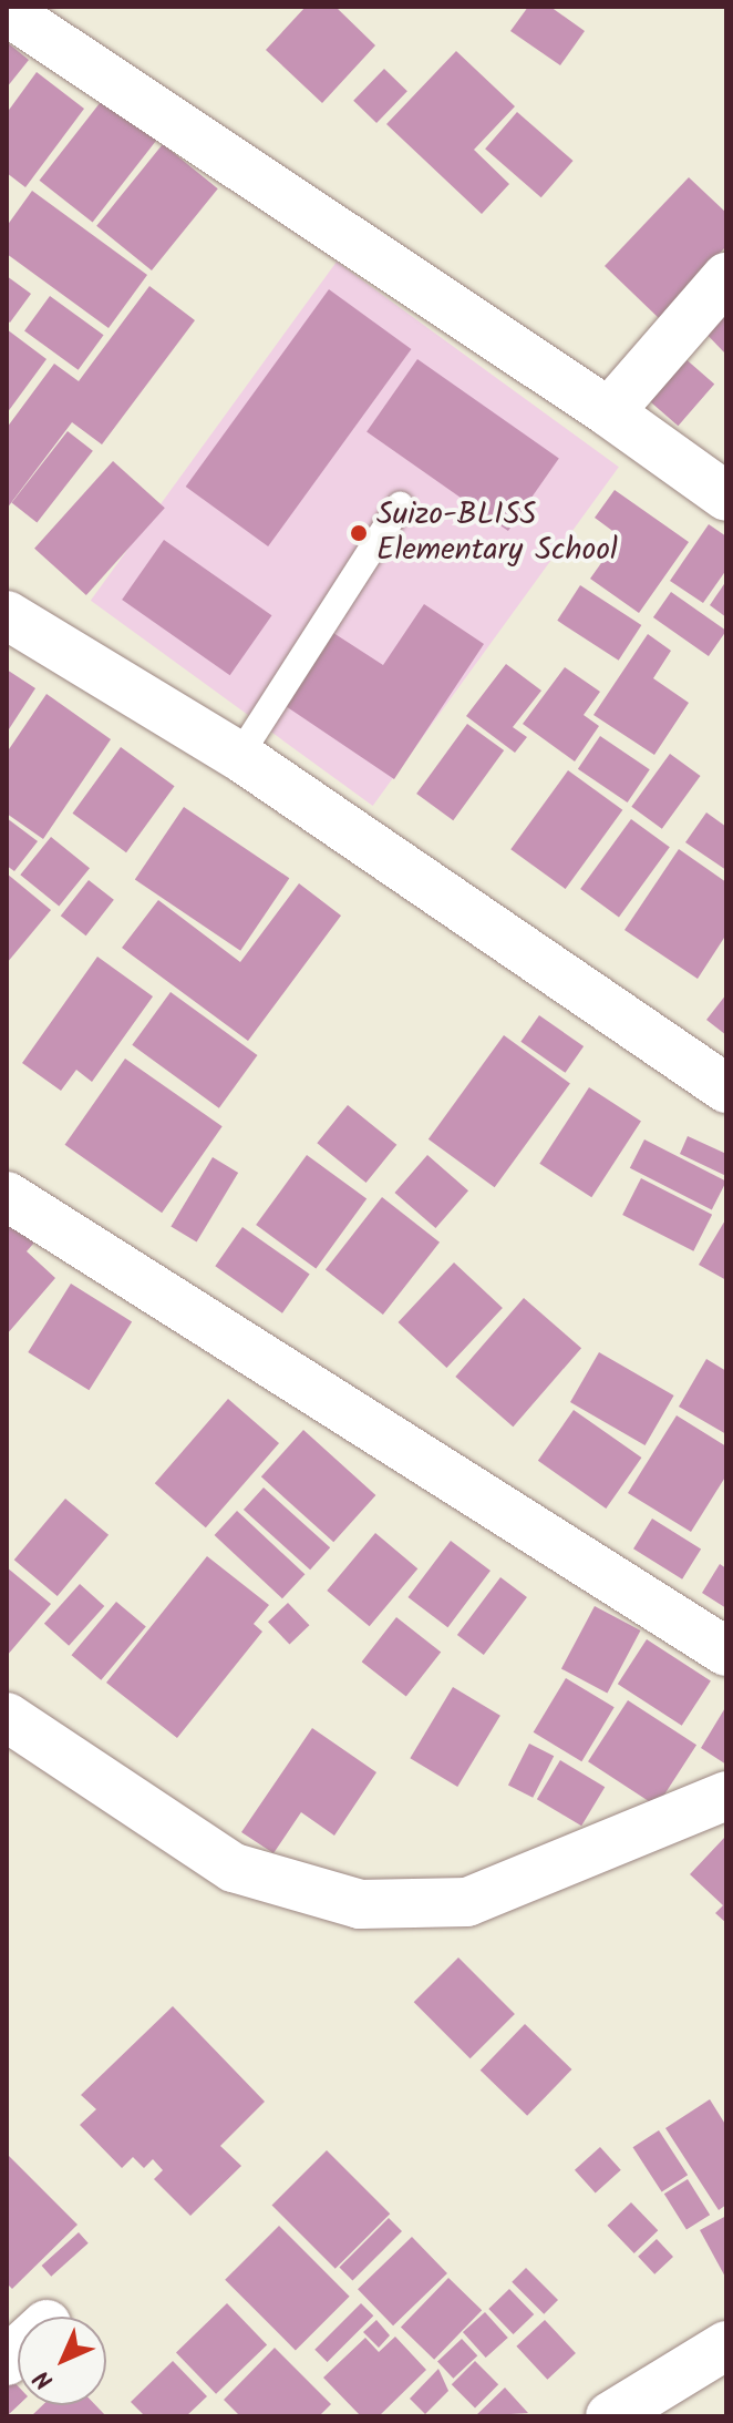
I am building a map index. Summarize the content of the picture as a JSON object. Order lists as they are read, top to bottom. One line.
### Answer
{"places":["Suizo-BLISS Elementary School"],"north":"bottom left"}
